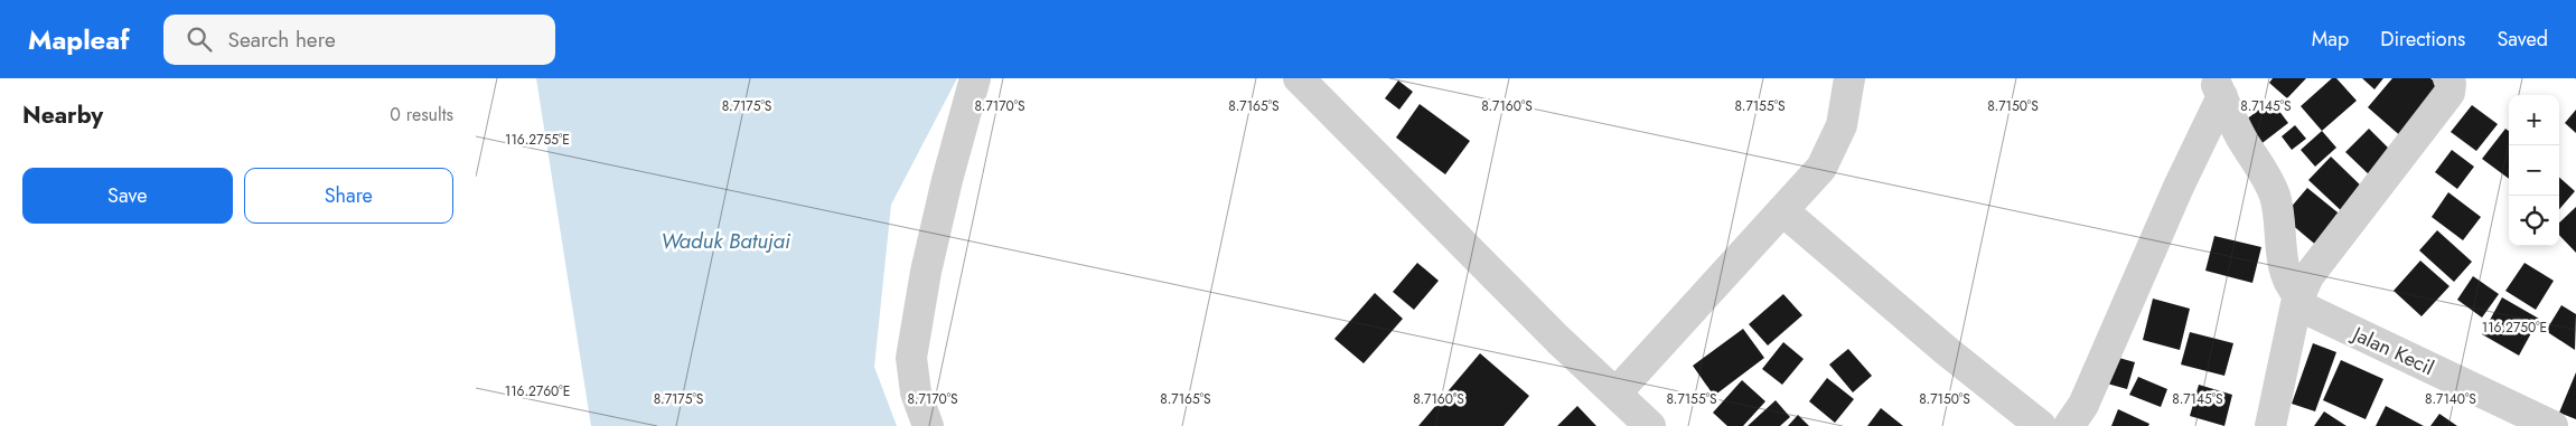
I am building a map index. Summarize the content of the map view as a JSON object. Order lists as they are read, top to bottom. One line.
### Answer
{"streets":{"street":["Jalan Kecil"]},"water":["Waduk Batujai"],"page":{"header":"Mapleaf","search":"Search here","nav":["Map","Directions","Saved"],"heading":["Nearby","0 results"],"map_buttons":["+","−"],"buttons":["Save","Share"]},"coordinates":["8.7175°S","8.7170°S","8.7165°S","8.7160°S","8.7155°S","8.7150°S","8.7145°S","116.2755°E","116.2750°E","116.2760°E","8.7140°S"]}
